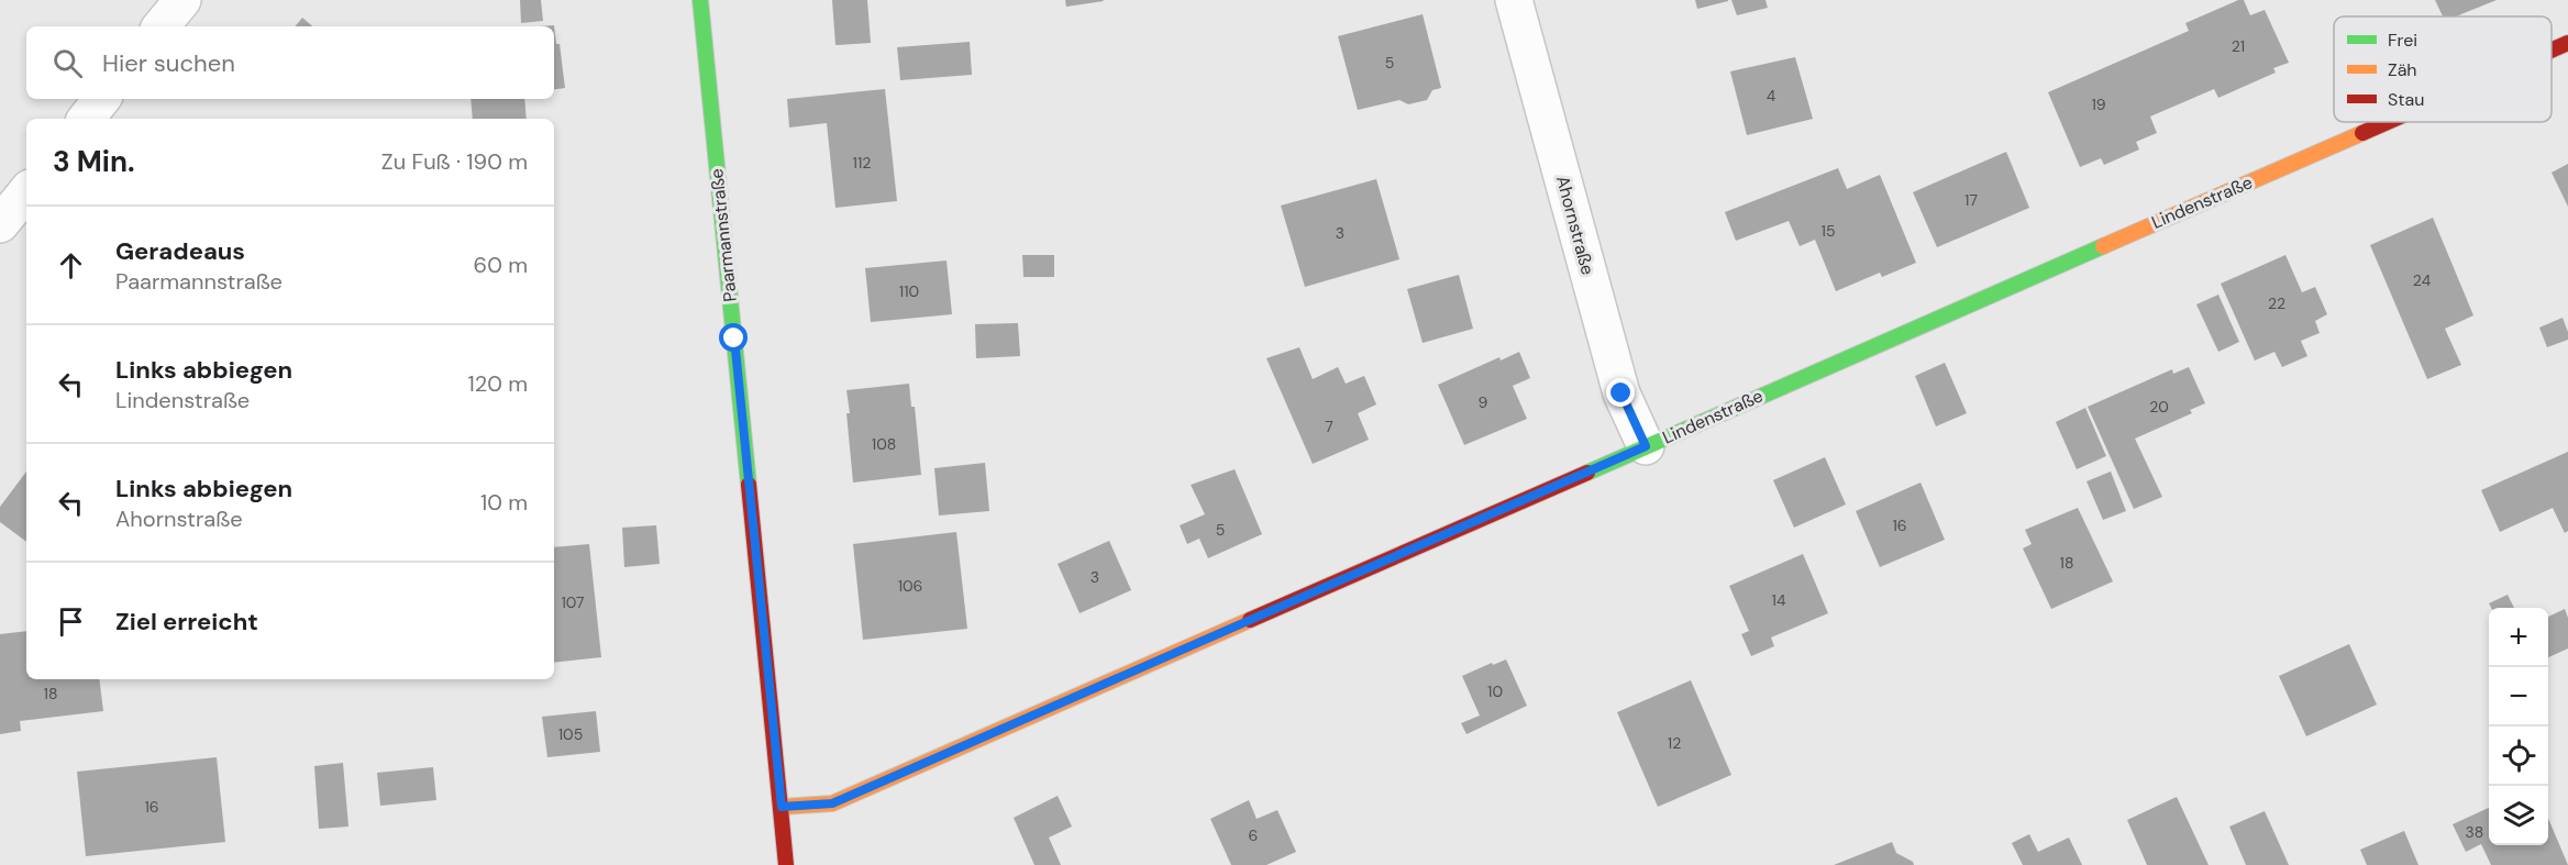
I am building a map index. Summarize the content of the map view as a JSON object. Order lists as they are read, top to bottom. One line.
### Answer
{"streets":{"street":["Lindenstraße","Ahornstraße","Paarmannstraße"]},"crossings":[["Lindenstraße","Ahornstraße"],["Lindenstraße","Paarmannstraße"]],"house_numbers":["21","5","4","19","112","17","15","3","24","110","22","9","20","7","108","16","5","18","3","106","14","107","10","18","105","12","16","38","6"],"legend":["Frei","Zäh","Stau"],"page":{"search":"Hier suchen","heading":["3 Min.","Zu Fuß · 190 m"],"list":[["Geradeaus","Paarmannstraße","60 m"],["Links abbiegen","Lindenstraße","120 m"],["Links abbiegen","Ahornstraße","10 m"],"Ziel erreicht"],"map_buttons":["+","−"]}}
